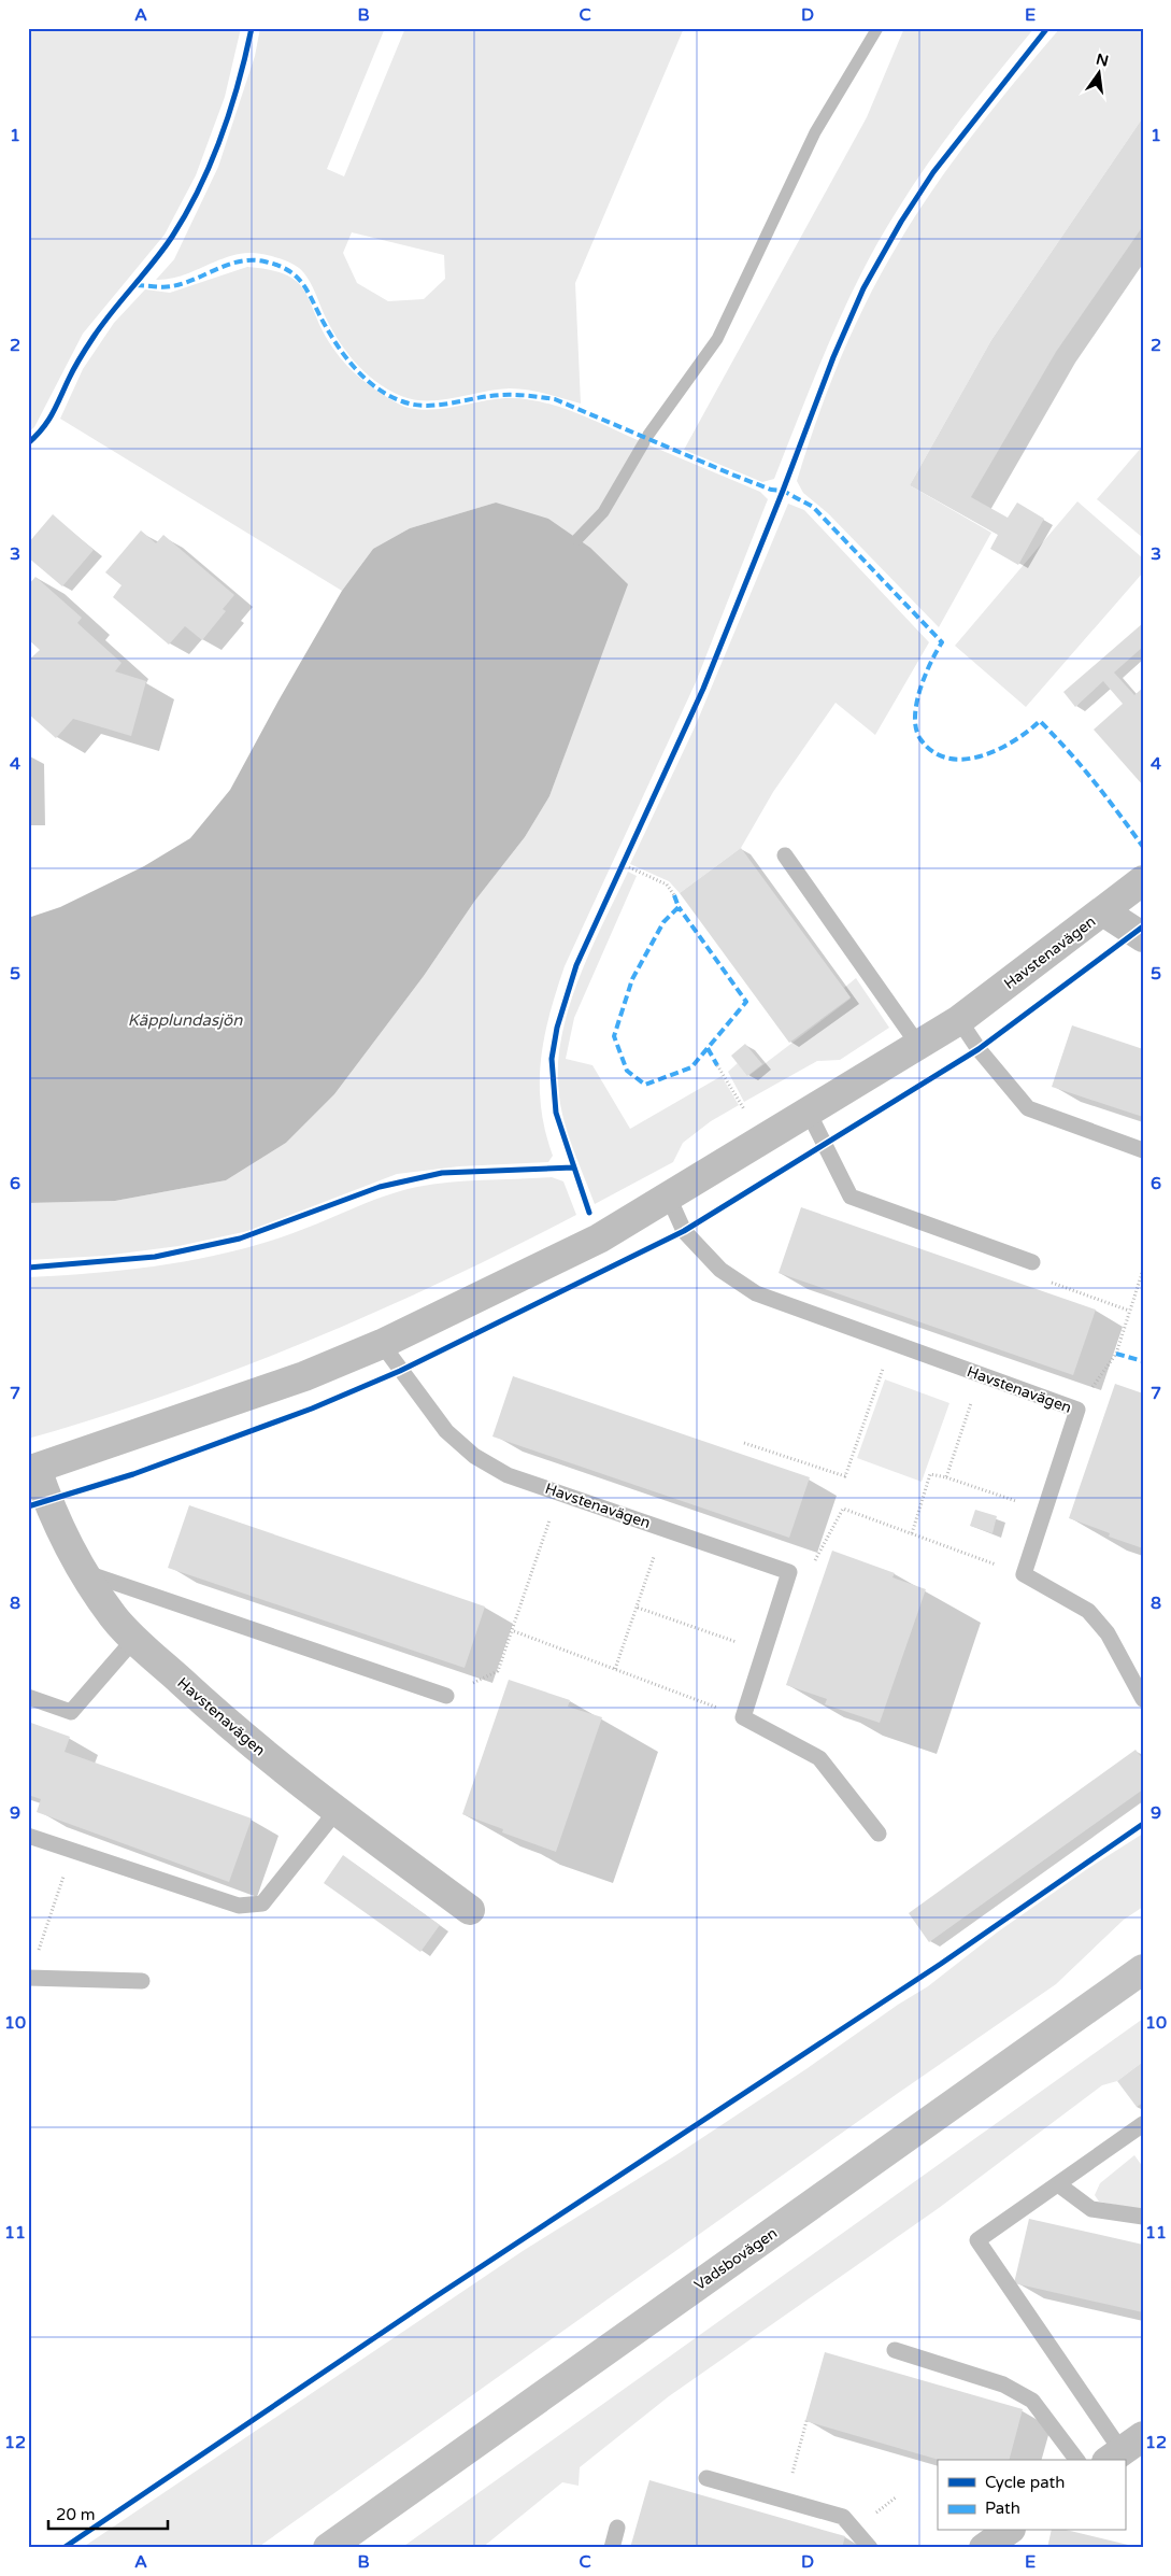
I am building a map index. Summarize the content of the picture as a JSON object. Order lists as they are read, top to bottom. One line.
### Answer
{"streets":{"main road":["Vadsbovägen"],"street":["Havstenavägen"]},"water":["Käpplundasjön"],"legend":["Cycle path","Path"],"scale_bar":"20 m","north":"top","grid":{"columns":["A","B","C","D","E"],"rows":["1","2","3","4","5","6","7","8","9","10","11","12"]}}
